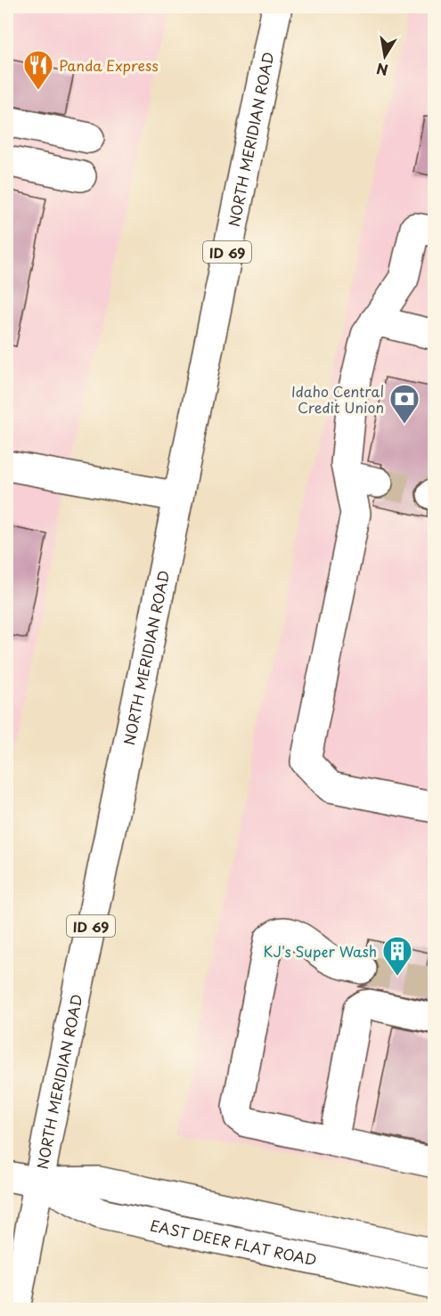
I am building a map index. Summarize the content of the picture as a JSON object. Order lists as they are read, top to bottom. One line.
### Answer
{"streets":{"main road":["NORTH MERIDIAN ROAD","ID 69","EAST DEER FLAT ROAD"]},"crossings":[["NORTH MERIDIAN ROAD","EAST DEER FLAT ROAD"]],"places":{"restaurant":["Panda Express"],"bank":["Idaho Central Credit Union"],"building":["KJ's Super Wash"]},"north":"bottom"}
